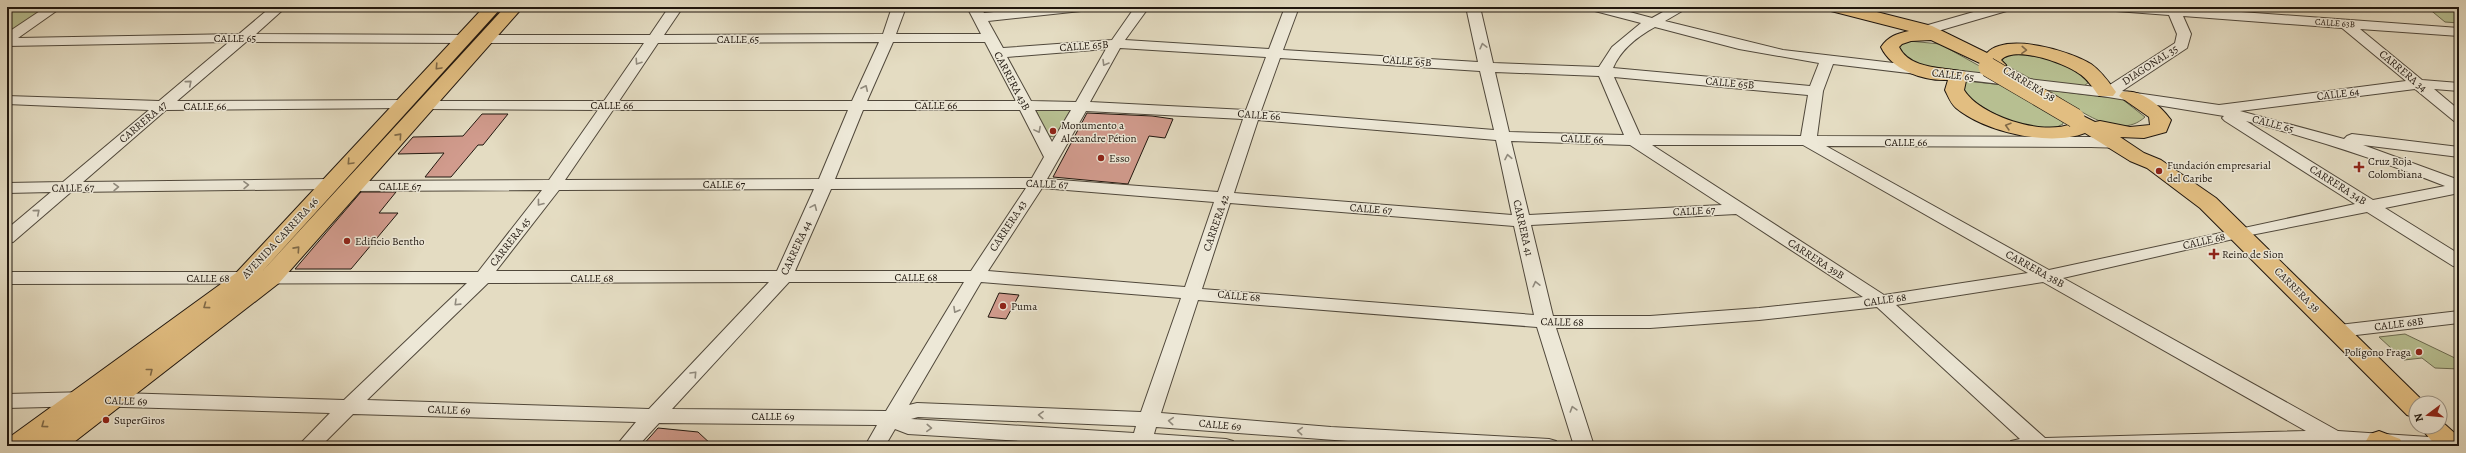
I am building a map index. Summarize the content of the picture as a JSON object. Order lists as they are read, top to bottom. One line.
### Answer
{"streets":{"main road":["CARRERA 38","AVENIDA CARRERA 46"],"street":["CALLE 63B","CALLE 65","CALLE 65B","DIAGONAL 35","CARRERA 34","CARRERA 43B","CALLE 64","CALLE 66","CARRERA 47","CALLE 67","CARRERA 34B","CARRERA 42","CARRERA 43","CARRERA 41","CALLE 68","CARRERA 45","CARRERA 44","CARRERA 39B","CARRERA 38B","CALLE 68B","CALLE 69"]},"crossings":[["CALLE 63B","DIAGONAL 35"],["CALLE 63B","CARRERA 34"],["CALLE 65","DIAGONAL 35"],["CALLE 65","CARRERA 43B"],["CALLE 65","CALLE 64"],["CALLE 65","CARRERA 47"],["CALLE 65","CARRERA 34B"],["CALLE 65","AVENIDA CARRERA 46"],["CALLE 65","CALLE 68"],["CALLE 65","CARRERA 45"],["CALLE 65","CARRERA 44"],["CALLE 65B","CARRERA 43B"],["CALLE 65B","CARRERA 42"],["CALLE 65B","CARRERA 43"],["CALLE 65B","CARRERA 41"],["CARRERA 34","CALLE 64"],["CARRERA 43B","CALLE 66"],["CARRERA 43B","CARRERA 43"],["CARRERA 38","CALLE 66"],["CARRERA 38","CALLE 68"],["CARRERA 38","CALLE 68B"],["CALLE 64","CARRERA 34B"],["CALLE 66","CARRERA 47"],["CALLE 66","CARRERA 42"],["CALLE 66","CARRERA 43"],["CALLE 66","CARRERA 41"],["CALLE 66","AVENIDA CARRERA 46"],["CALLE 66","CARRERA 45"],["CALLE 66","CARRERA 44"],["CALLE 66","CARRERA 39B"],["CALLE 66","CARRERA 38B"],["CARRERA 47","CALLE 67"],["CALLE 67","CARRERA 42"],["CALLE 67","CARRERA 43"],["CALLE 67","CARRERA 41"],["CALLE 67","AVENIDA CARRERA 46"],["CALLE 67","CARRERA 45"],["CALLE 67","CARRERA 44"],["CALLE 67","CARRERA 39B"],["CARRERA 34B","CALLE 68"],["CARRERA 42","CALLE 68"],["CARRERA 42","CALLE 69"],["CARRERA 43","CALLE 68"],["CARRERA 43","CALLE 69"],["CARRERA 41","CALLE 68"],["AVENIDA CARRERA 46","CALLE 68"],["AVENIDA CARRERA 46","CALLE 69"],["CALLE 68","CARRERA 45"],["CALLE 68","CARRERA 44"],["CALLE 68","CARRERA 39B"],["CALLE 68","CARRERA 38B"],["CARRERA 45","CALLE 69"],["CARRERA 44","CALLE 69"]],"one_way":["CARRERA 43B","CARRERA 47","CARRERA 43","CARRERA 41","CARRERA 45","CARRERA 44"],"places":{"other":["Monumento a Alexandre Pétion","Esso","Fundación empresarial del Caribe","Edificio Bentho","Puma","Polígono Fraga","SuperGiros"],"health":["Cruz Roja Colombiana","Reino de Sion"]},"north":"left"}
